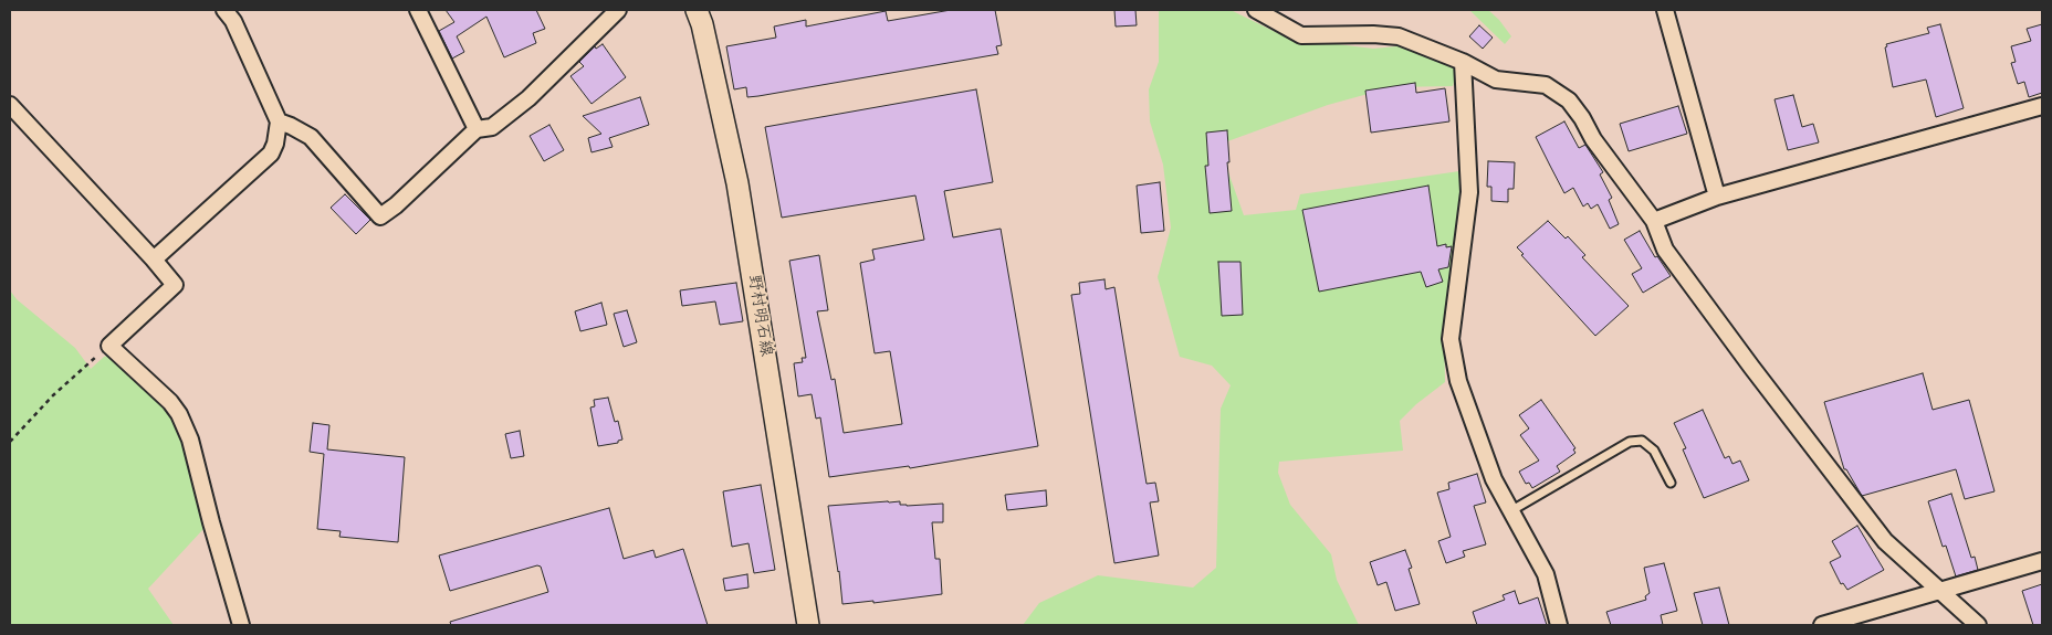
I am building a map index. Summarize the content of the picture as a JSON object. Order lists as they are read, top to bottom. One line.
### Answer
{"streets":{"main road":["野村明石線"]}}
